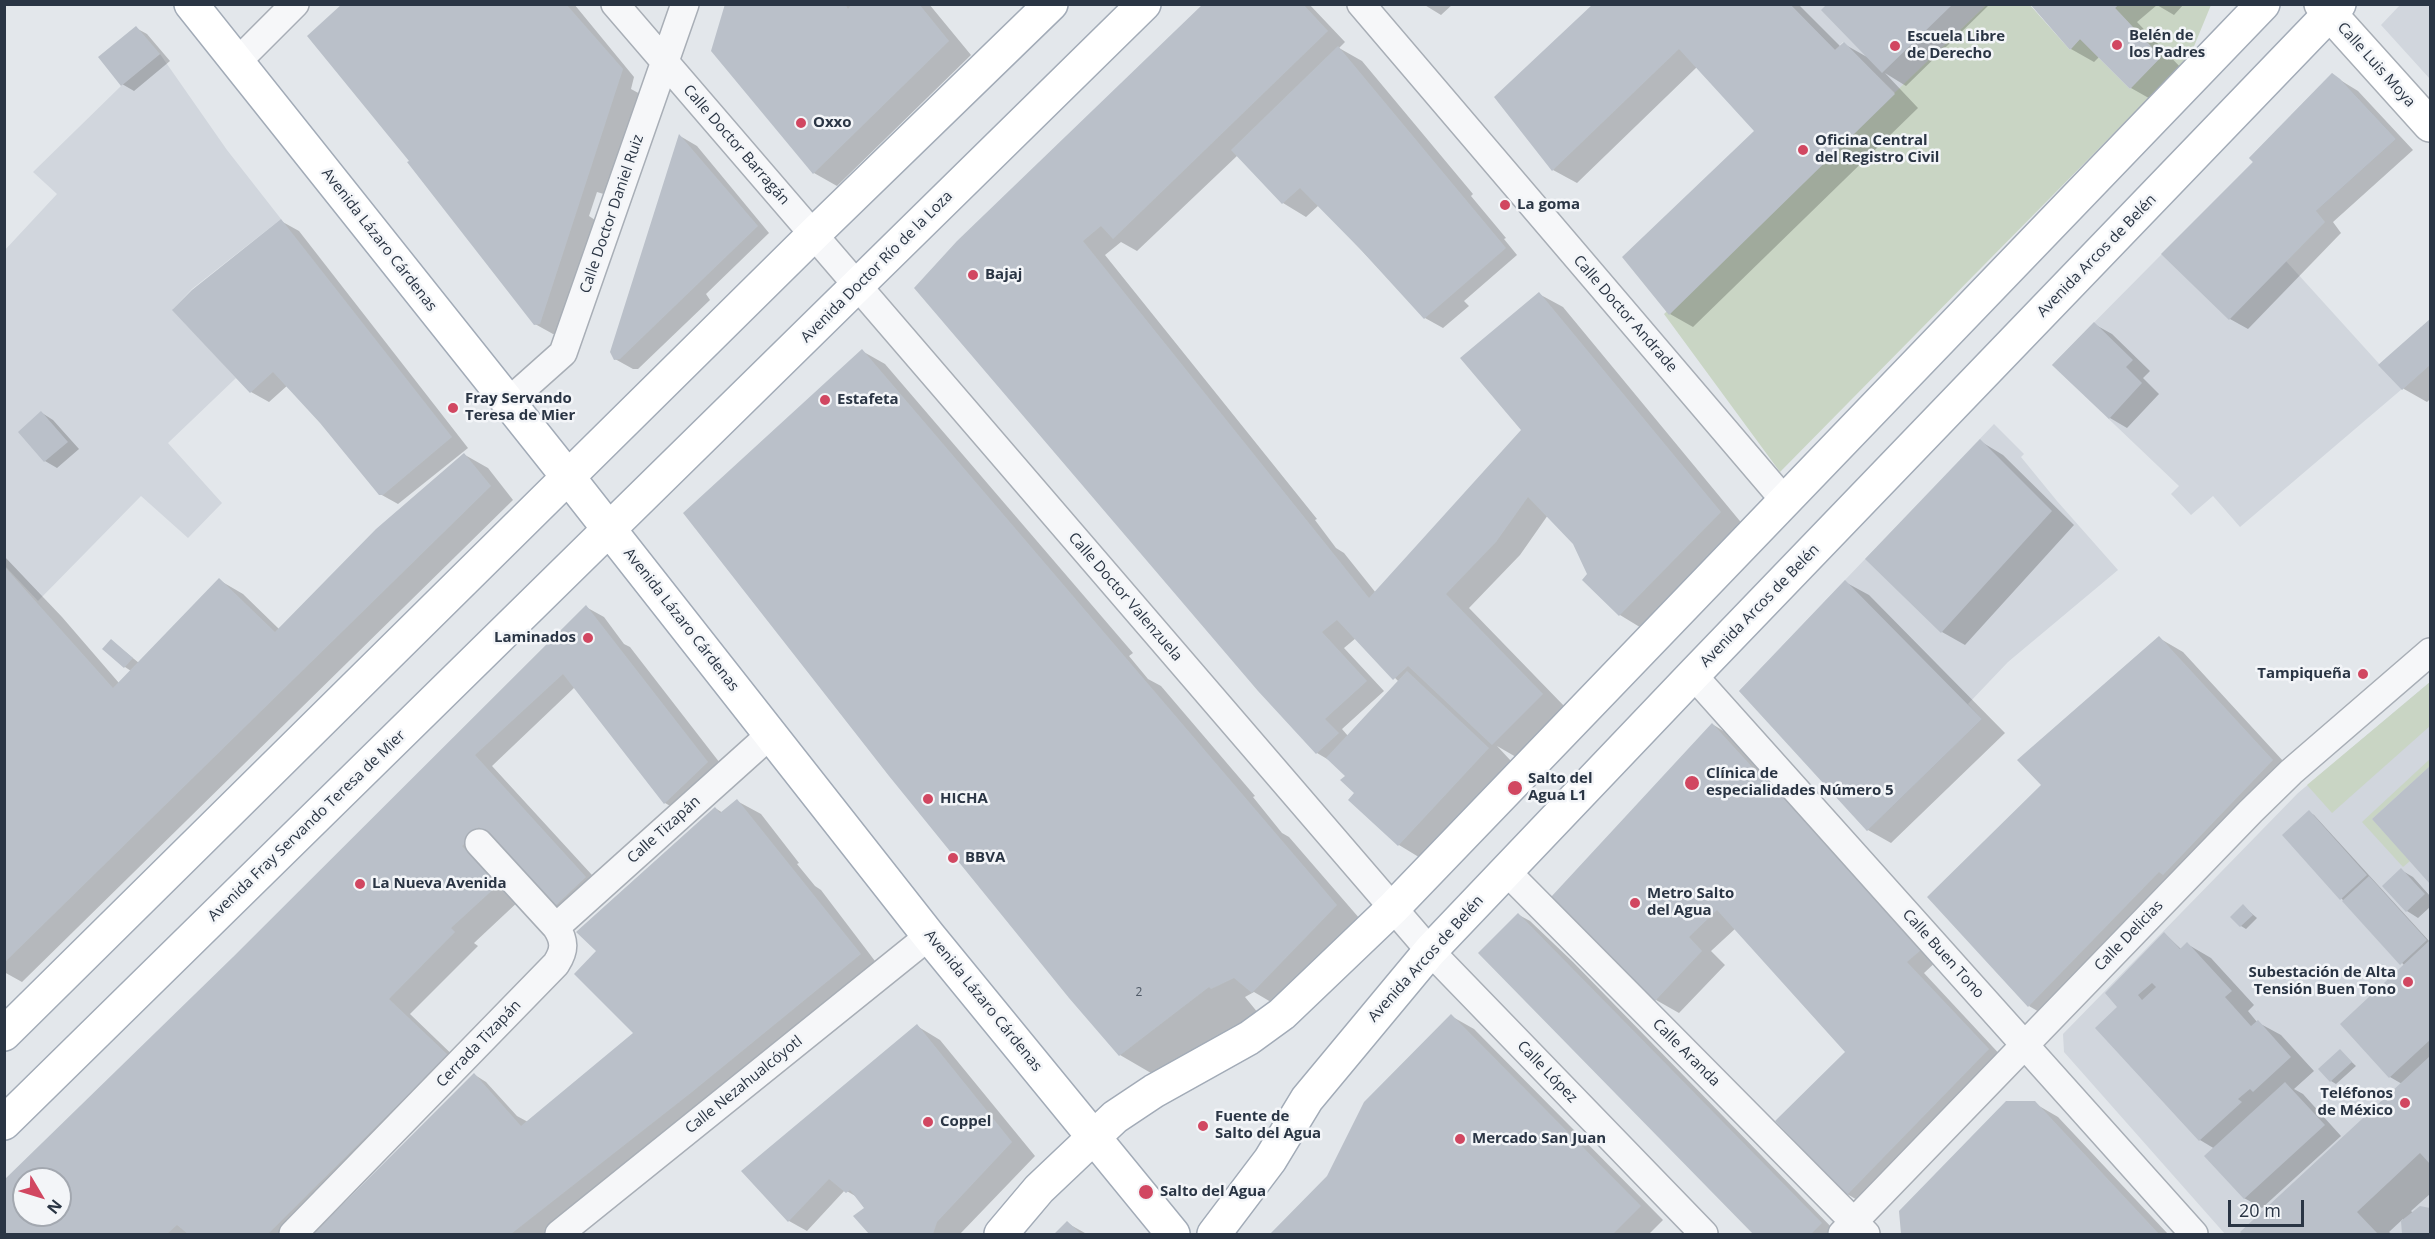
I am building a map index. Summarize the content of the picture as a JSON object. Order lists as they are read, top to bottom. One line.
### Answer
{"streets":{"main road":["Calle Luis Moya","Avenida Lázaro Cárdenas","Avenida Arcos de Belén","Avenida Doctor Río de la Loza","Avenida Fray Servando Teresa de Mier"],"street":["Calle Doctor Barragán","Calle Doctor Daniel Ruiz","Calle Doctor Andrade","Calle Doctor Valenzuela","Calle Tizapán","Calle Delicias","Calle Buen Tono","Cerrada Tizapán","Calle Aranda","Calle López","Calle Nezahualcóyotl"]},"crossings":[["Calle Luis Moya","Avenida Arcos de Belén"],["Calle Doctor Barragán","Calle Doctor Daniel Ruiz"],["Calle Doctor Barragán","Avenida Doctor Río de la Loza"],["Calle Doctor Barragán","Calle Doctor Valenzuela"],["Calle Doctor Daniel Ruiz","Avenida Lázaro Cárdenas"],["Avenida Lázaro Cárdenas","Avenida Doctor Río de la Loza"],["Avenida Lázaro Cárdenas","Avenida Fray Servando Teresa de Mier"],["Avenida Lázaro Cárdenas","Calle Tizapán"],["Avenida Lázaro Cárdenas","Calle Nezahualcóyotl"],["Avenida Arcos de Belén","Calle Buen Tono"],["Avenida Arcos de Belén","Calle Aranda"],["Avenida Arcos de Belén","Calle López"],["Avenida Doctor Río de la Loza","Calle Doctor Valenzuela"],["Avenida Doctor Río de la Loza","Avenida Fray Servando Teresa de Mier"],["Calle Doctor Valenzuela","Calle López"],["Calle Tizapán","Cerrada Tizapán"],["Calle Delicias","Calle Buen Tono"],["Calle Delicias","Calle Aranda"]],"places":["Belén de los Padres","Escuela Libre de Derecho","Oxxo","Oficina Central del Registro Civil","La goma","Bajaj","Estafeta","Fray Servando Teresa de Mier","Laminados","Tampiqueña","Clínica de especialidades Número 5","Salto del Agua L1","HICHA","BBVA","La Nueva Avenida","Metro Salto del Agua","Subestación de Alta Tensión Buen Tono","Teléfonos de México","Coppel","Fuente de Salto del Agua","Mercado San Juan","Salto del Agua"],"house_numbers":["2"],"scale_bar":"20 m","north":"bottom right"}
